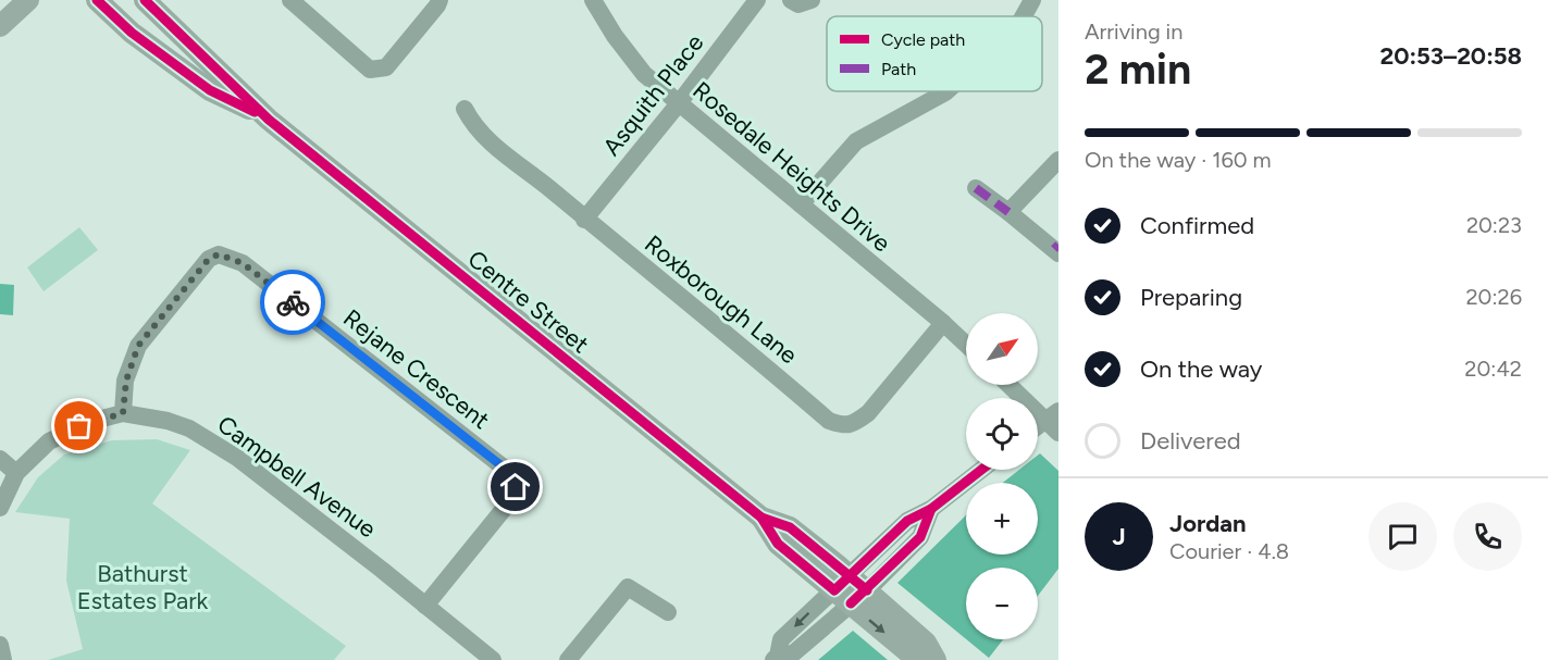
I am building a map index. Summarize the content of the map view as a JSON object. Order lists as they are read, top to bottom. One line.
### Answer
{"streets":{"main road":["Centre Street"],"street":["Asquith Place","Rosedale Heights Drive","Roxborough Lane","Rejane Crescent","Campbell Avenue"]},"crossings":[["Asquith Place","Rosedale Heights Drive"],["Asquith Place","Roxborough Lane"],["Rosedale Heights Drive","Roxborough Lane"],["Rejane Crescent","Campbell Avenue"]],"parks":["Bathurst Estates Park"],"legend":["Cycle path","Path"],"north":"top right","page":{"heading":["2 min","Arriving in","20:53–20:58"],"panel":["Jordan","Courier · 4.8"],"bar":"On the way · 160 m","list":[["Confirmed","20:23"],["Preparing","20:26"],["On the way","20:42"],"Delivered"],"map_buttons":["+","−"],"round":"J"}}
